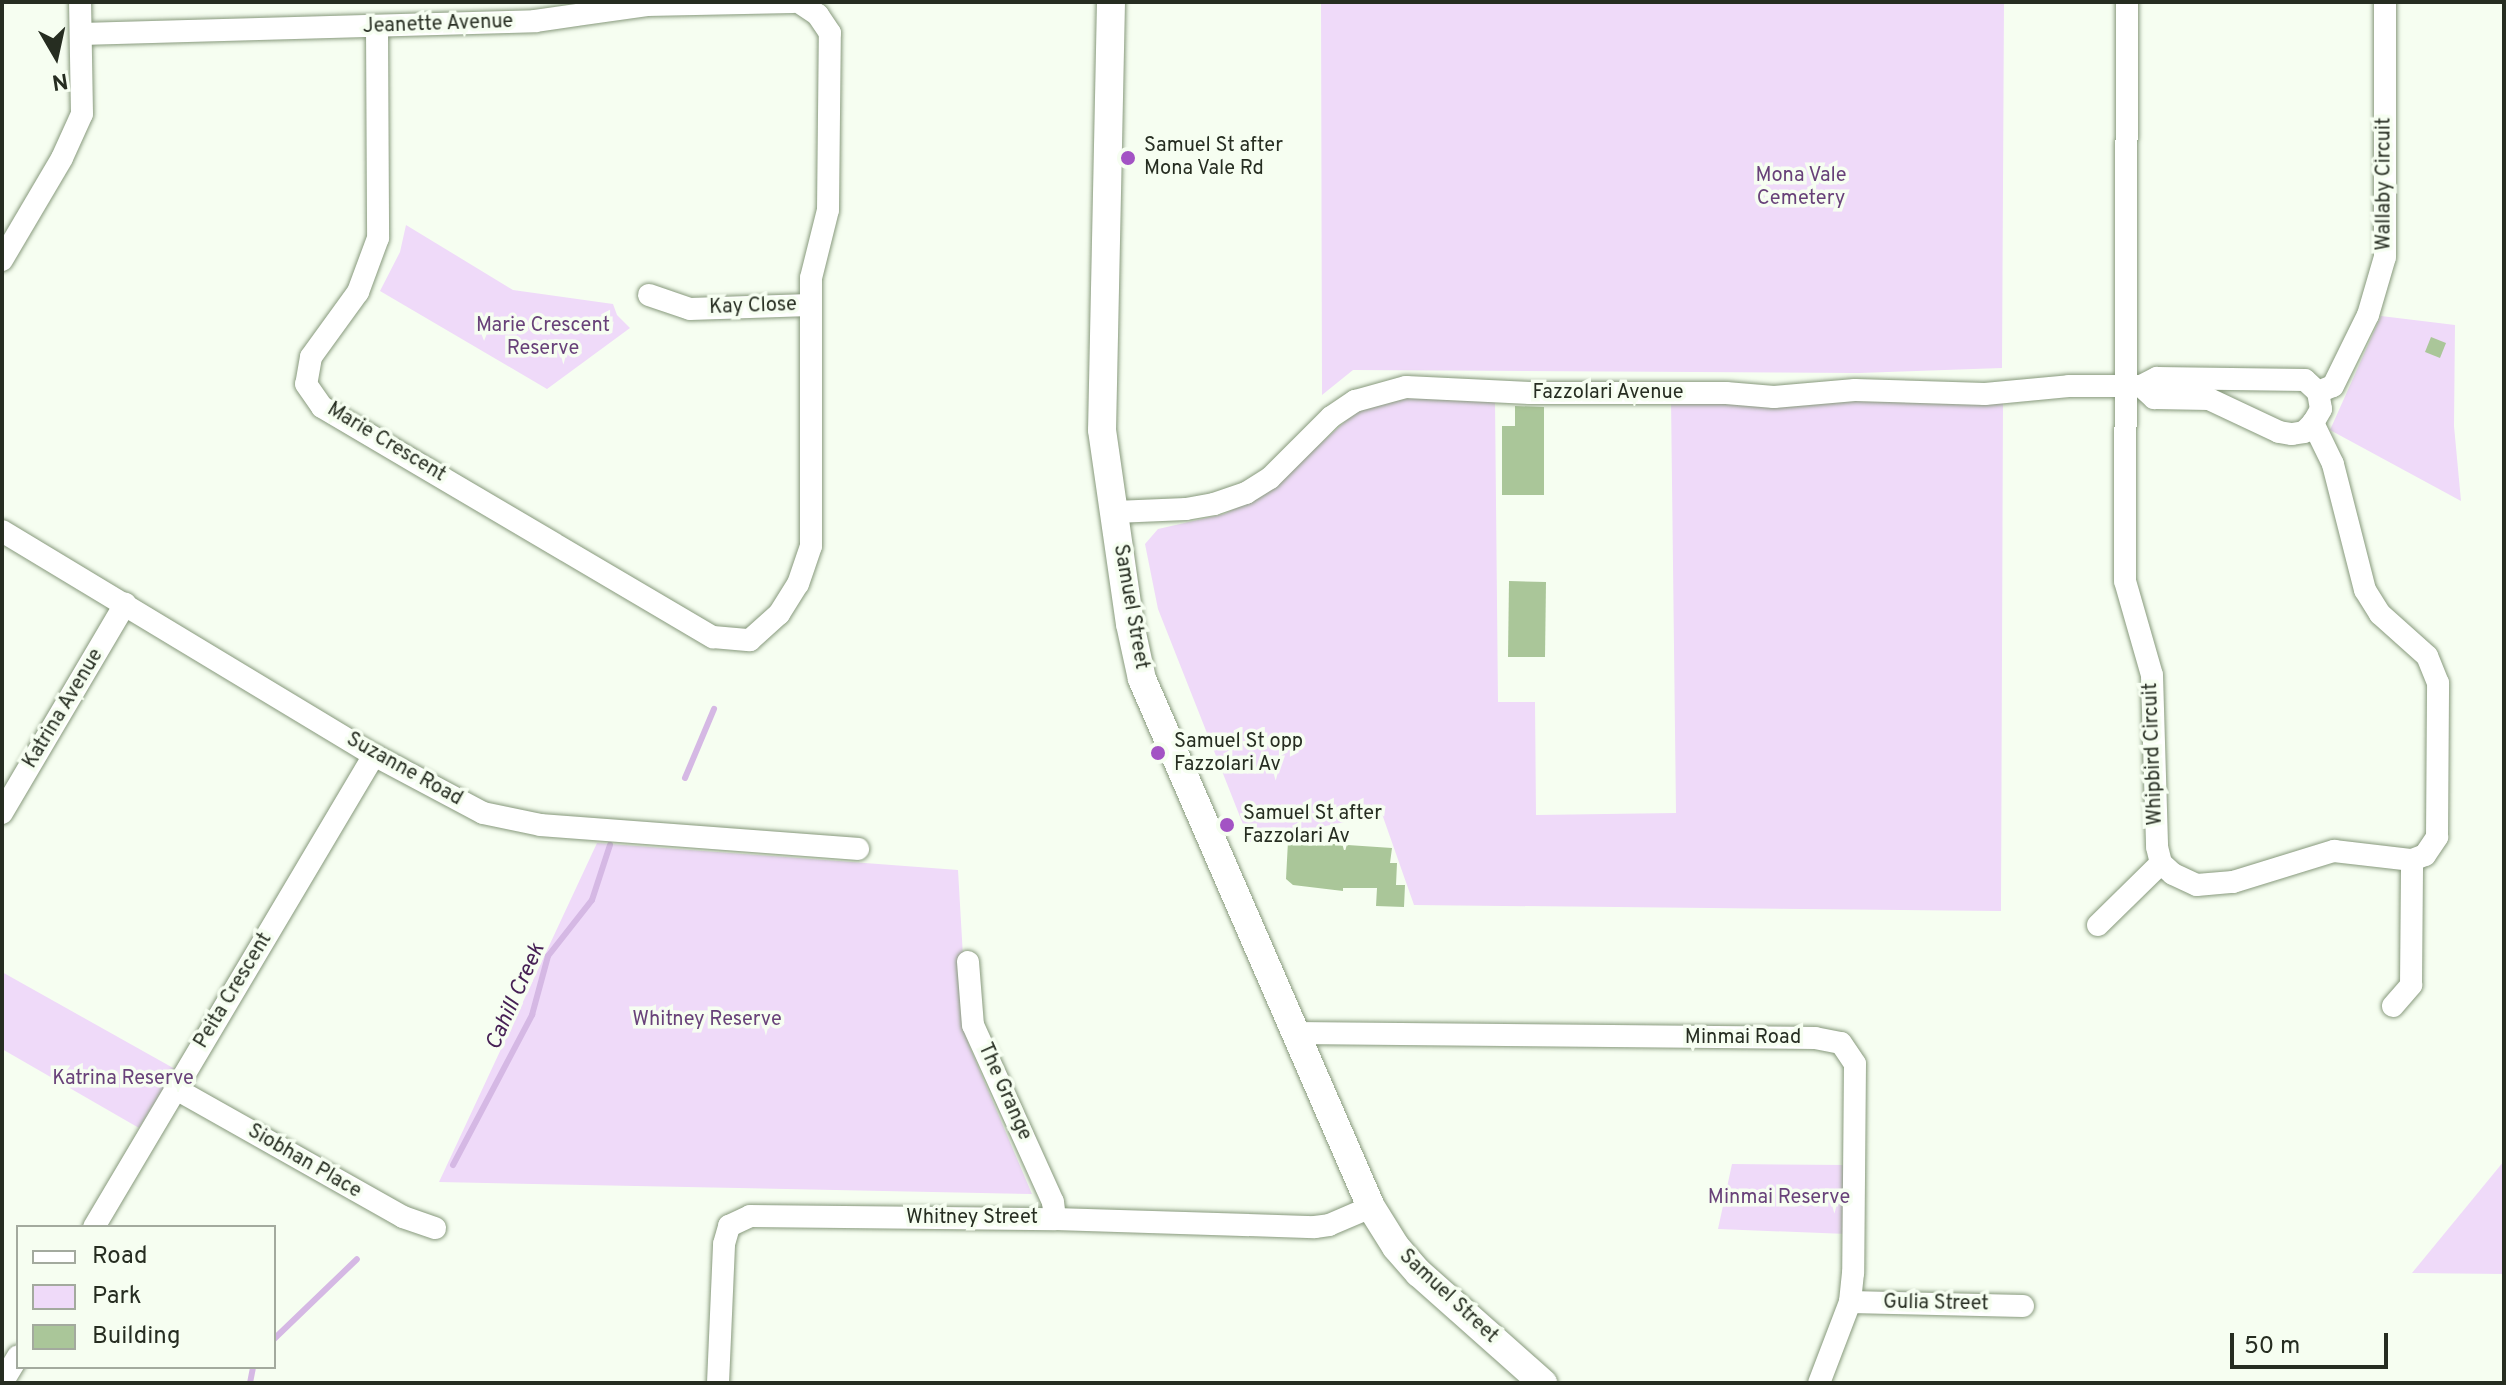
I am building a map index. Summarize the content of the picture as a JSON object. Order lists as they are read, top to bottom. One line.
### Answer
{"streets":{"street":["Jeanette Avenue","Wallaby Circuit","Kay Close","Fazzolari Avenue","Marie Crescent","Samuel Street","Katrina Avenue","Whipbird Circuit","Suzanne Road","Peita Crescent","Minmai Road","The Grange","Siobhan Place","Whitney Street","Gulia Street"]},"crossings":[["Jeanette Avenue","Kay Close"],["Jeanette Avenue","Marie Crescent"],["Wallaby Circuit","Fazzolari Avenue"],["Fazzolari Avenue","Samuel Street"],["Fazzolari Avenue","Whipbird Circuit"],["Samuel Street","Minmai Road"],["Samuel Street","Whitney Street"],["Katrina Avenue","Suzanne Road"],["Suzanne Road","Peita Crescent"],["Peita Crescent","Siobhan Place"],["Minmai Road","Gulia Street"],["The Grange","Whitney Street"]],"water":["Cahill Creek"],"parks":["Mona Vale Cemetery","Marie Crescent Reserve","Whitney Reserve","Katrina Reserve","Minmai Reserve"],"places":["Samuel St after Mona Vale Rd","Samuel St opp Fazzolari Av","Samuel St after Fazzolari Av"],"legend":["Road","Park","Building"],"scale_bar":"50 m","north":"bottom"}
